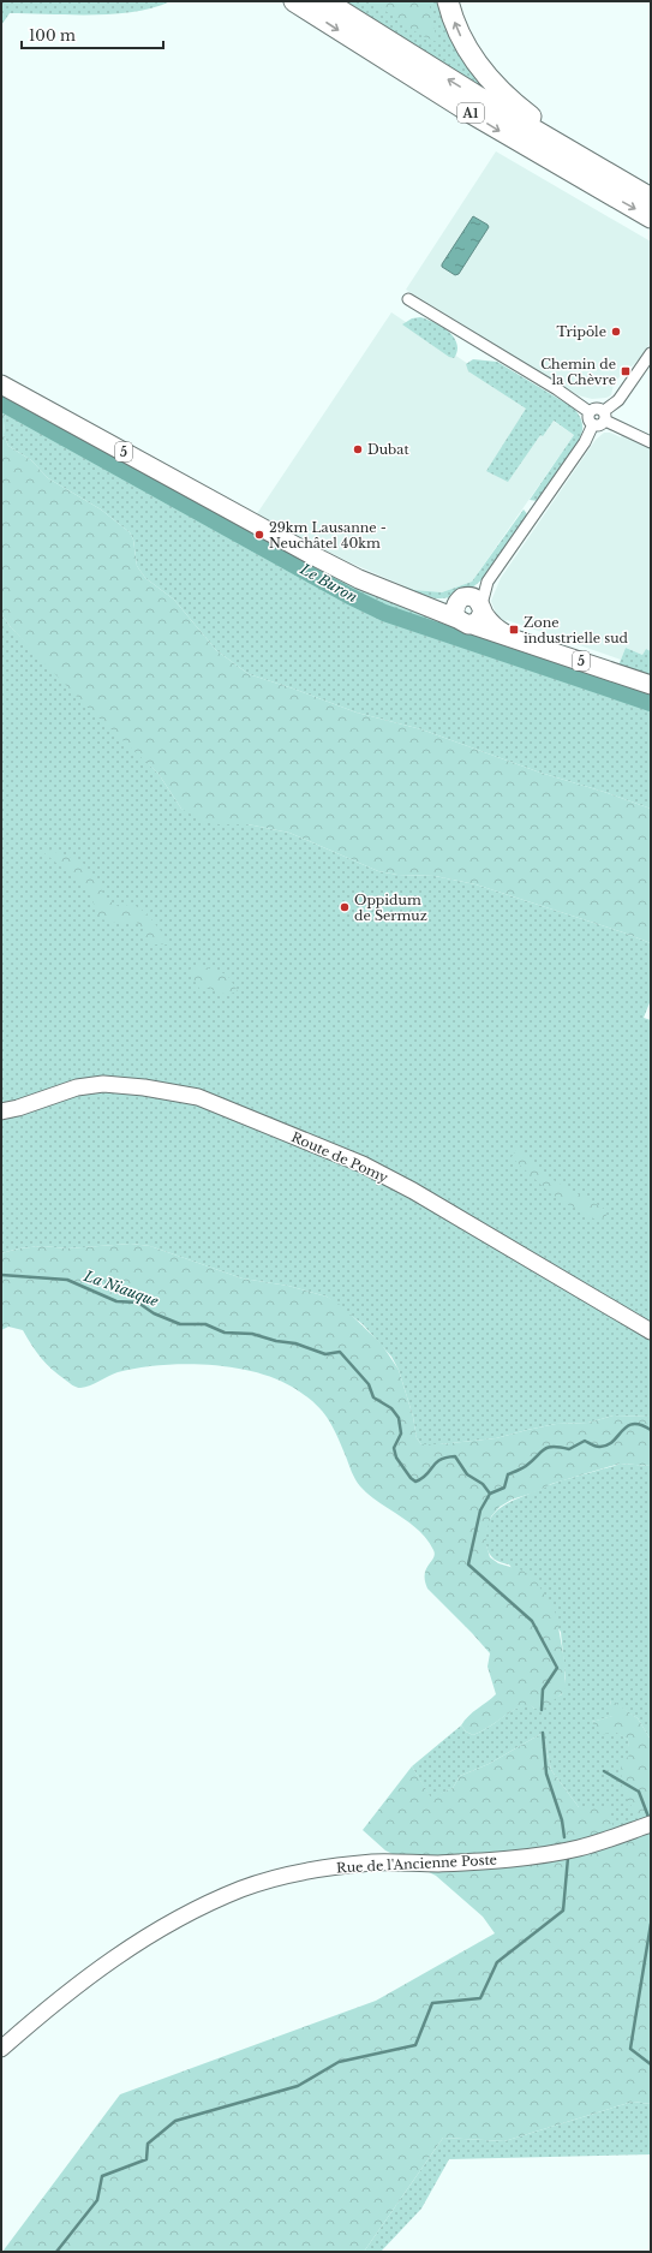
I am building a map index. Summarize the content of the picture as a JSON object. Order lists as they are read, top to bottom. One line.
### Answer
{"streets":{"highway":["A1"],"main road":["5"],"street":["Route de Pomy","Rue de l'Ancienne Poste"]},"water":["Le Buron","La Niauque"],"places":{"other":["Tripōle","Dubat","29km Lausanne - Neuchâtel 40km","Oppidum de Sermuz"],"transit":["Chemin de la Chèvre","Zone industrielle sud"]},"scale_bar":"100 m"}
